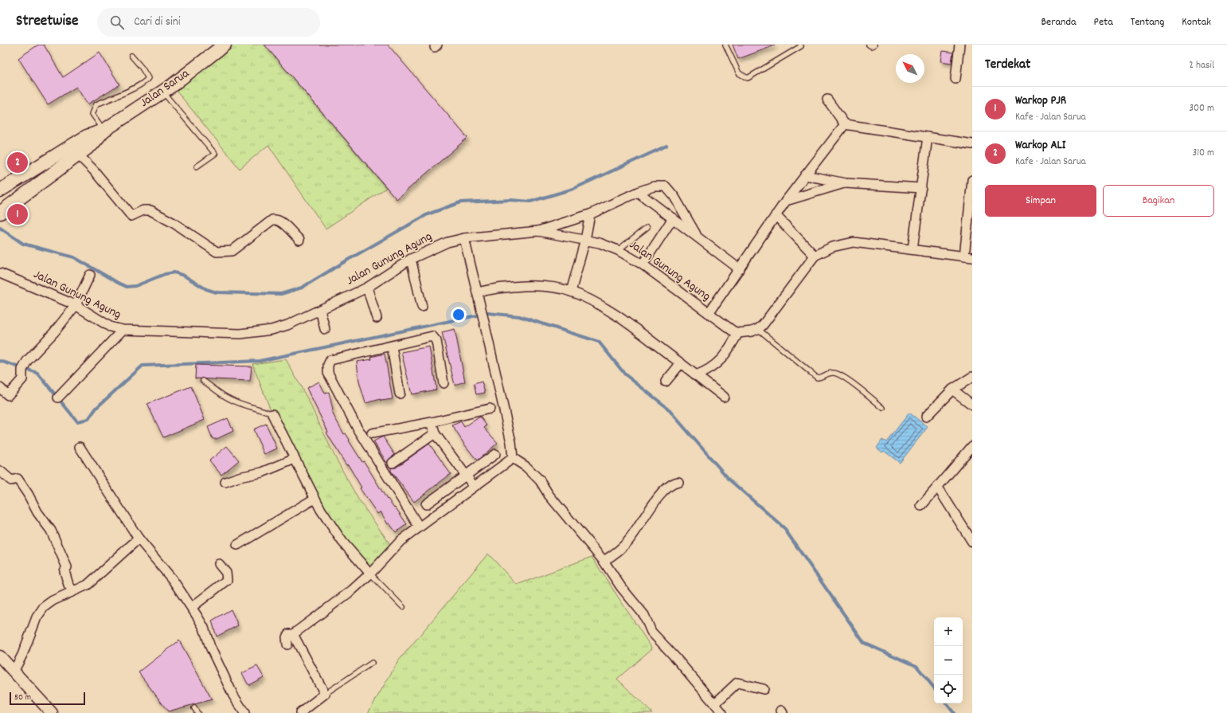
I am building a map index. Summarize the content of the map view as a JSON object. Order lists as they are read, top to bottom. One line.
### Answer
{"streets":{"main road":["Jalan Sarua"],"street":["Jalan Gunung Agung"]},"scale_bar":"50 m","north":"top left","page":{"header":"Streetwise","search":"Cari di sini","nav":["Beranda","Peta","Tentang","Kontak"],"heading":["Terdekat","2 hasil"],"list":[{"mark":"1","name":"Warkop PJR","note":"Kafe · Jalan Sarua","value":"300 m"},{"mark":"2","name":"Warkop ALI","note":"Kafe · Jalan Sarua","value":"310 m"}],"pins":["2","1"],"buttons":["Simpan","Bagikan"],"map_buttons":["+","−"],"scale":"50 m"}}
